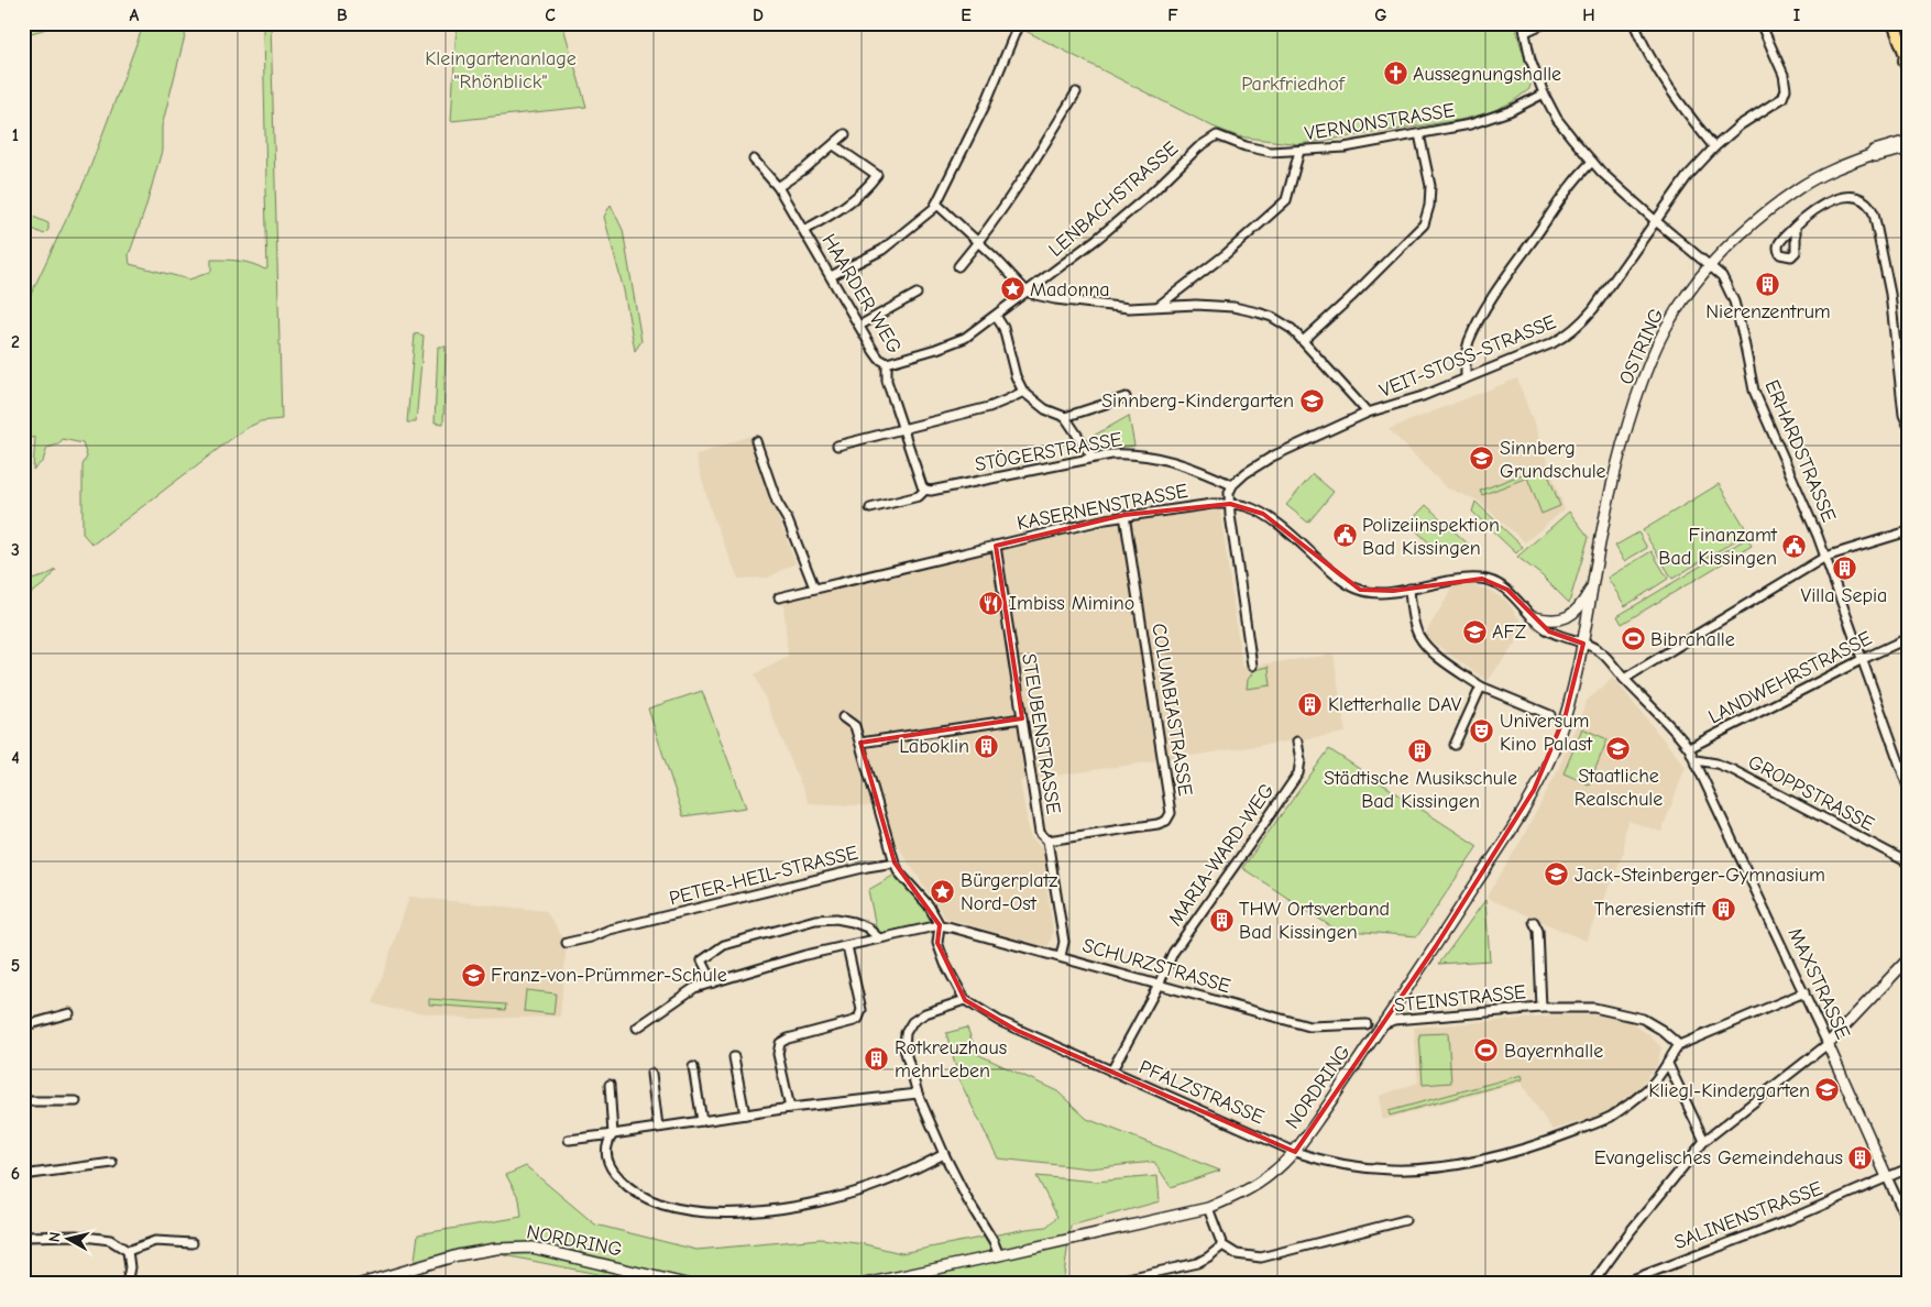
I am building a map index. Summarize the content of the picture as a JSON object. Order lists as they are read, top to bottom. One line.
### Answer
{"streets":{"main road":["OSTRING","MAXSTRASSE","NORDRING"],"street":["VERNONSTRASSE","LENBACHSTRASSE","HAARDER WEG","VEIT-STOSS-STRASSE","ERHARDSTRASSE","STÖGERSTRASSE","KASERNENSTRASSE","LANDWEHRSTRASSE","COLUMBIASTRASSE","STEUBENSTRASSE","GROPPSTRASSE","MARIA-WARD-WEG","PETER-HEIL-STRASSE","SCHURZSTRASSE","STEINSTRASSE","PFALZSTRASSE","SALINENSTRASSE"]},"crossings":[["VERNONSTRASSE","LENBACHSTRASSE"],["VERNONSTRASSE","ERHARDSTRASSE"],["LENBACHSTRASSE","HAARDER WEG"],["HAARDER WEG","STÖGERSTRASSE"],["OSTRING","ERHARDSTRASSE"],["OSTRING","KASERNENSTRASSE"],["OSTRING","NORDRING"],["VEIT-STOSS-STRASSE","ERHARDSTRASSE"],["ERHARDSTRASSE","LANDWEHRSTRASSE"],["KASERNENSTRASSE","COLUMBIASTRASSE"],["KASERNENSTRASSE","STEUBENSTRASSE"],["KASERNENSTRASSE","MAXSTRASSE"],["KASERNENSTRASSE","NORDRING"],["LANDWEHRSTRASSE","MAXSTRASSE"],["COLUMBIASTRASSE","STEUBENSTRASSE"],["STEUBENSTRASSE","SCHURZSTRASSE"],["GROPPSTRASSE","MAXSTRASSE"],["MARIA-WARD-WEG","SCHURZSTRASSE"],["MARIA-WARD-WEG","PFALZSTRASSE"],["SCHURZSTRASSE","PFALZSTRASSE"],["MAXSTRASSE","SALINENSTRASSE"],["STEINSTRASSE","NORDRING"],["STEINSTRASSE","PFALZSTRASSE"],["NORDRING","PFALZSTRASSE"]],"parks":["Kleingartenanlage \"Rhönblick\"","Parkfriedhof"],"places":{"church":["Aussegnungshalle"],"building":["Nierenzentrum","Villa Sepia","Kletterhalle DAV","Laboklin","Städtische Musikschule Bad Kissingen","Theresienstift","THW Ortsverband Bad Kissingen","Rotkreuzhaus mehrLeben","Evangelisches Gemeindehaus"],"place":["Madonna","Bürgerplatz Nord-Ost"],"school or university":["Sinnberg-Kindergarten","Sinnberg Grundschule","AFZ","Staatliche Realschule","Jack-Steinberger-Gymnasium","Franz-von-Prümmer-Schule","Kliegl-Kindergarten"],"public building":["Polizeiinspektion Bad Kissingen","Finanzamt Bad Kissingen"],"restaurant":["Imbiss Mimino"],"sports":["Bibrahalle","Bayernhalle"],"theatre":["Universum Kino Palast"]},"north":"left","grid":{"columns":["A","B","C","D","E","F","G","H","I"],"rows":["1","2","3","4","5","6"]}}
